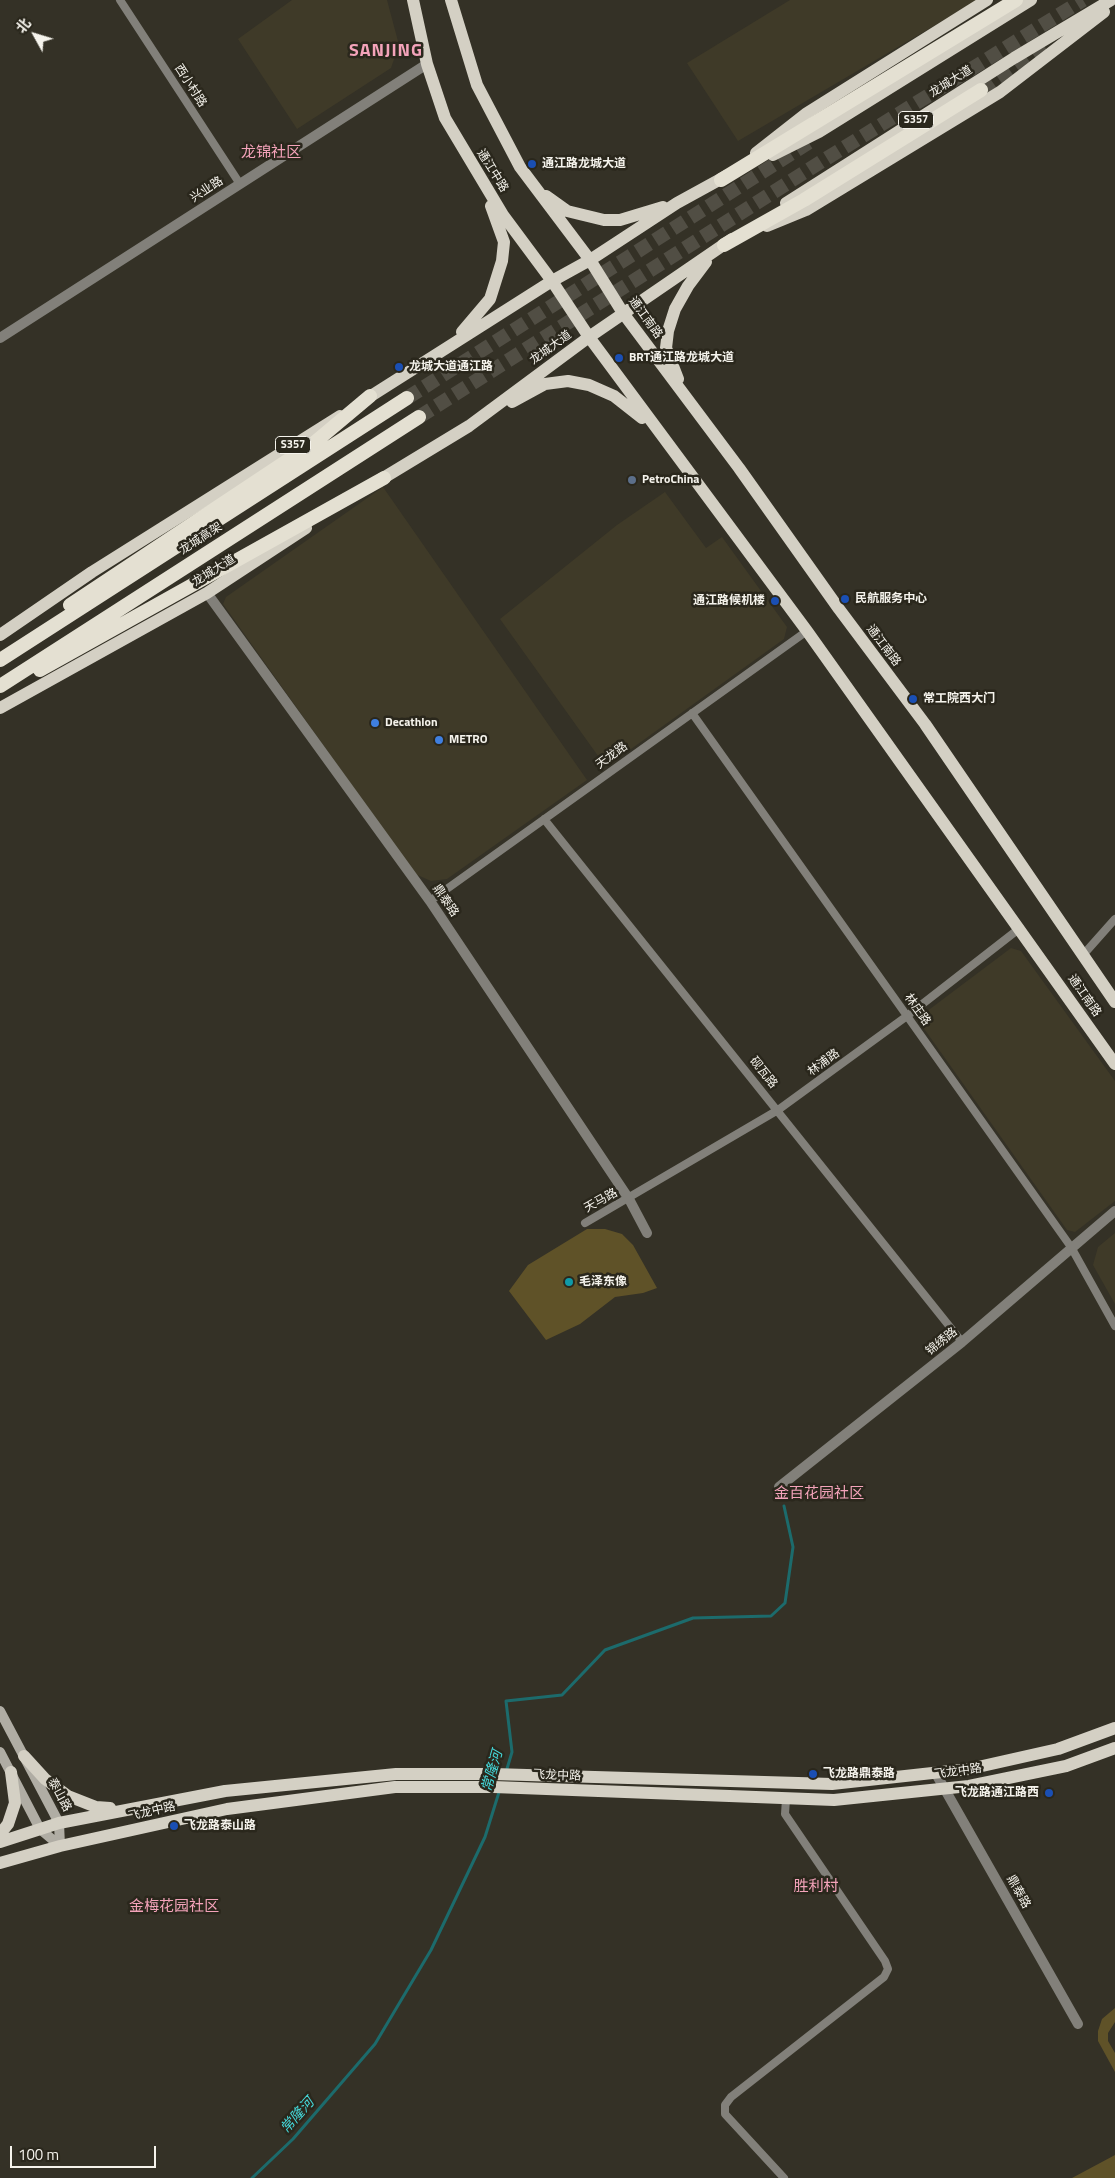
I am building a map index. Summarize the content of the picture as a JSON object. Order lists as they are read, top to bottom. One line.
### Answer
{"streets":{"highway":["龙城高架"],"main road":["龙城大道","S357","通江中路","通江南路","飞龙中路","泰山路"],"street":["西小村路","兴业路","天龙路","鼎泰路","林庄路","林浦路","砚瓦路","天马路","锦绣路"]},"crossings":[["龙城大道","通江中路"],["龙城大道","通江南路"],["龙城大道","鼎泰路"],["西小村路","兴业路"],["S357","通江中路"],["S357","通江南路"],["通江中路","兴业路"],["通江中路","通江南路"],["通江南路","天龙路"],["通江南路","林浦路"],["天龙路","鼎泰路"],["天龙路","林庄路"],["天龙路","砚瓦路"],["鼎泰路","林浦路"],["鼎泰路","天马路"],["鼎泰路","飞龙中路"],["林庄路","林浦路"],["林庄路","锦绣路"],["林浦路","砚瓦路"],["林浦路","天马路"],["砚瓦路","锦绣路"],["飞龙中路","泰山路"]],"districts":["SANJING","龙锦社区","金百花园社区","胜利村","金梅花园社区"],"water":["常隆河"],"places":["通江路龙城大道","BRT通江路龙城大道","龙城大道通江路","PetroChina","民航服务中心","通江路候机楼","常工院西大门","Decathlon","METRO","毛泽东像","飞龙路鼎泰路","飞龙路通江路西","飞龙路泰山路"],"scale_bar":"100 m","north":"top left"}
